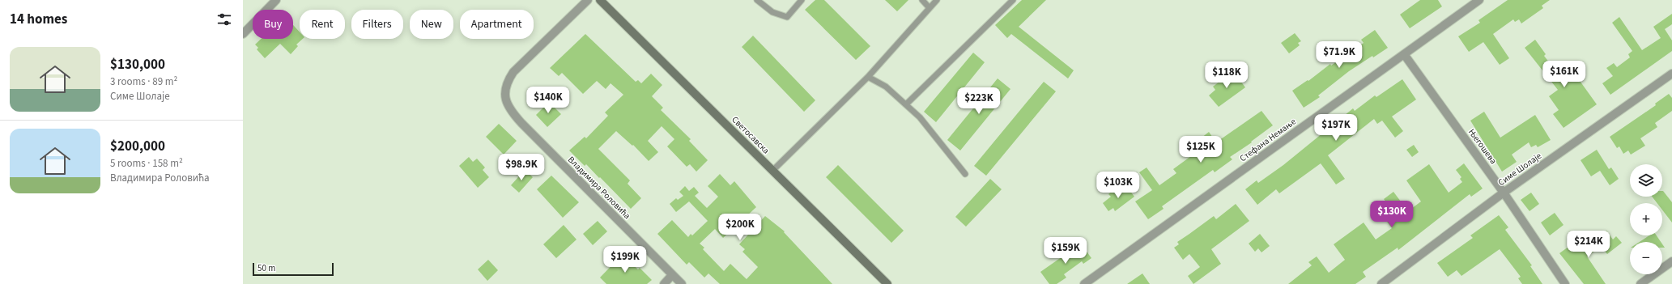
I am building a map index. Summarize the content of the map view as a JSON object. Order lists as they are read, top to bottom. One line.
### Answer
{"streets":{"main road":["Светосавска"],"street":["Стефана Немање","Његошева","Симе Шолаје","Владимира Роловића"]},"crossings":[["Стефана Немање","Његошева"],["Његошева","Симе Шолаје"]],"scale_bar":"50 m","page":{"heading":"14 homes","chip":["Buy","Rent","Filters","New","Apartment"],"list":[{"name":"$130,000","note":"3 rooms · 89 m² · Симе Шолаје"},{"name":"$200,000","note":"5 rooms · 158 m² · Владимира Роловића"}],"price":["$71.9K","$161K","$118K","$140K","$223K","$197K","$125K","$98.9K","$103K","$130K","$200K","$214K","$159K","$199K"],"map_buttons":["+","−"],"scale":"50 m"}}
